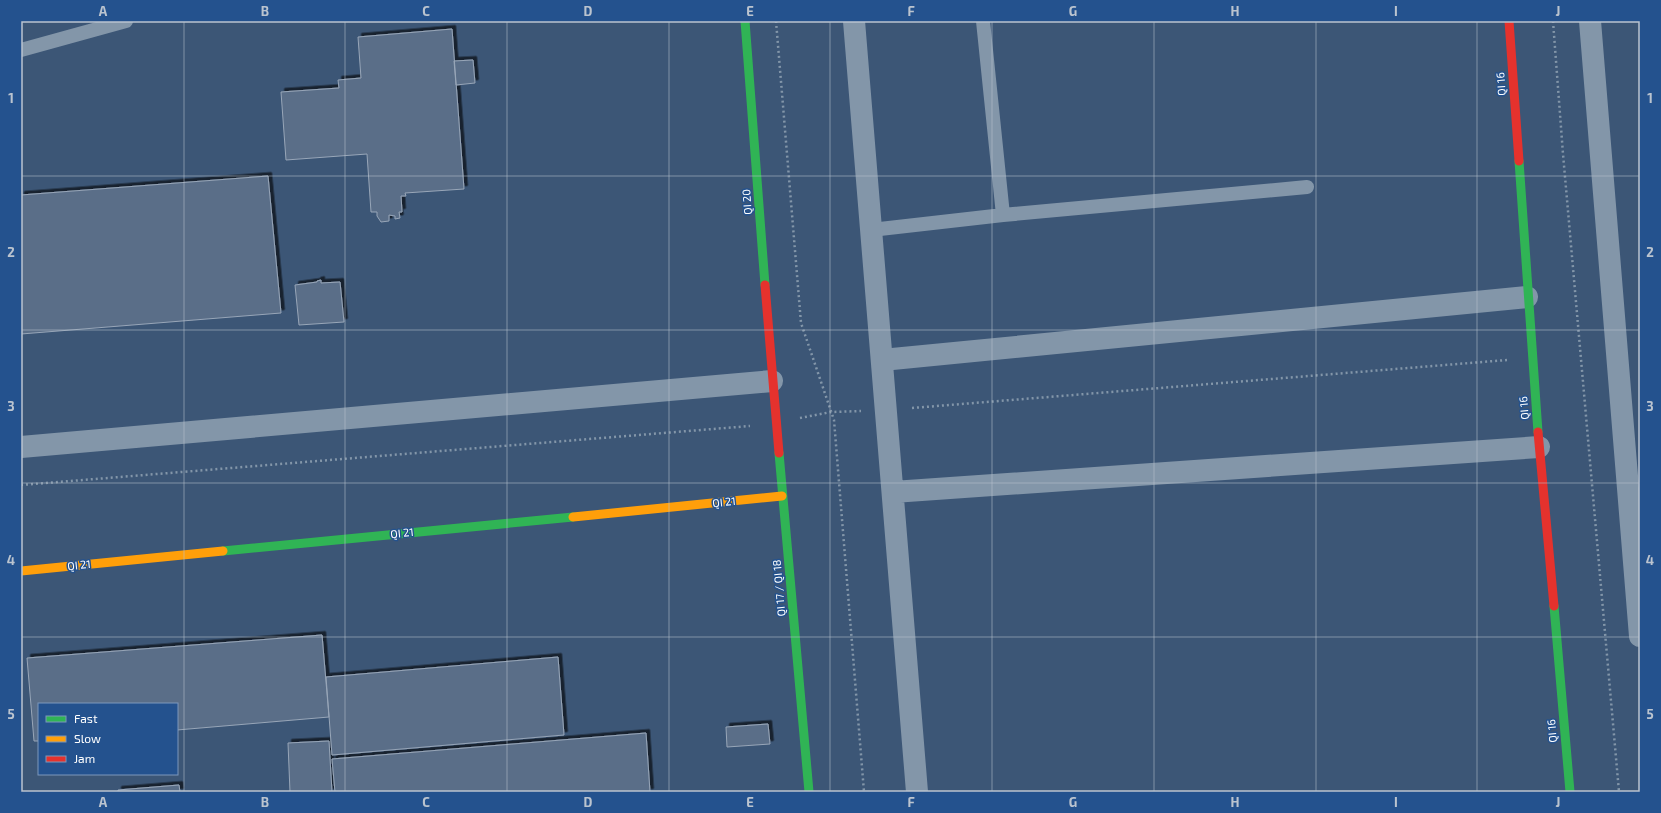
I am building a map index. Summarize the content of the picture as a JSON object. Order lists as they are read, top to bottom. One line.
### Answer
{"streets":{"street":["QI 16","QI 20","QI 21","QI 17 / QI 18"]},"crossings":[["QI 20","QI 17 / QI 18"],["QI 21","QI 17 / QI 18"]],"legend":["Fast","Slow","Jam"],"grid":{"columns":["A","B","C","D","E","F","G","H","I","J"],"rows":["1","2","3","4","5"]}}
